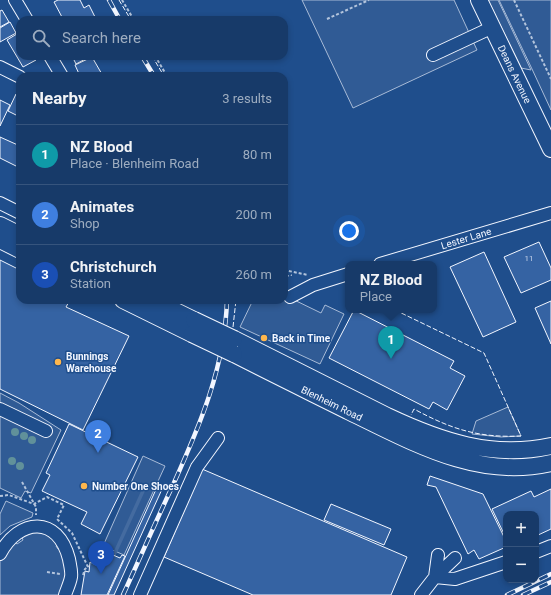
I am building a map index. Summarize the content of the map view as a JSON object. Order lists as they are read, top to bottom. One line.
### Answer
{"streets":{"main road":["Deans Avenue","Blenheim Road"],"street":["Lester Lane"]},"places":["Back in Time","Bunnings Warehouse","Number One Shoes"],"house_numbers":["11"],"page":{"search":"Search here","heading":["Nearby","3 results"],"list":[{"mark":"1","name":"NZ Blood","note":"Place · Blenheim Road","value":"80 m"},{"mark":"2","name":"Animates","note":"Shop","value":"200 m"},{"mark":"3","name":"Christchurch","note":"Station","value":"260 m"}],"popup":["NZ Blood","Place"],"pins":["1","2","3"],"map_buttons":["+","−"]}}
